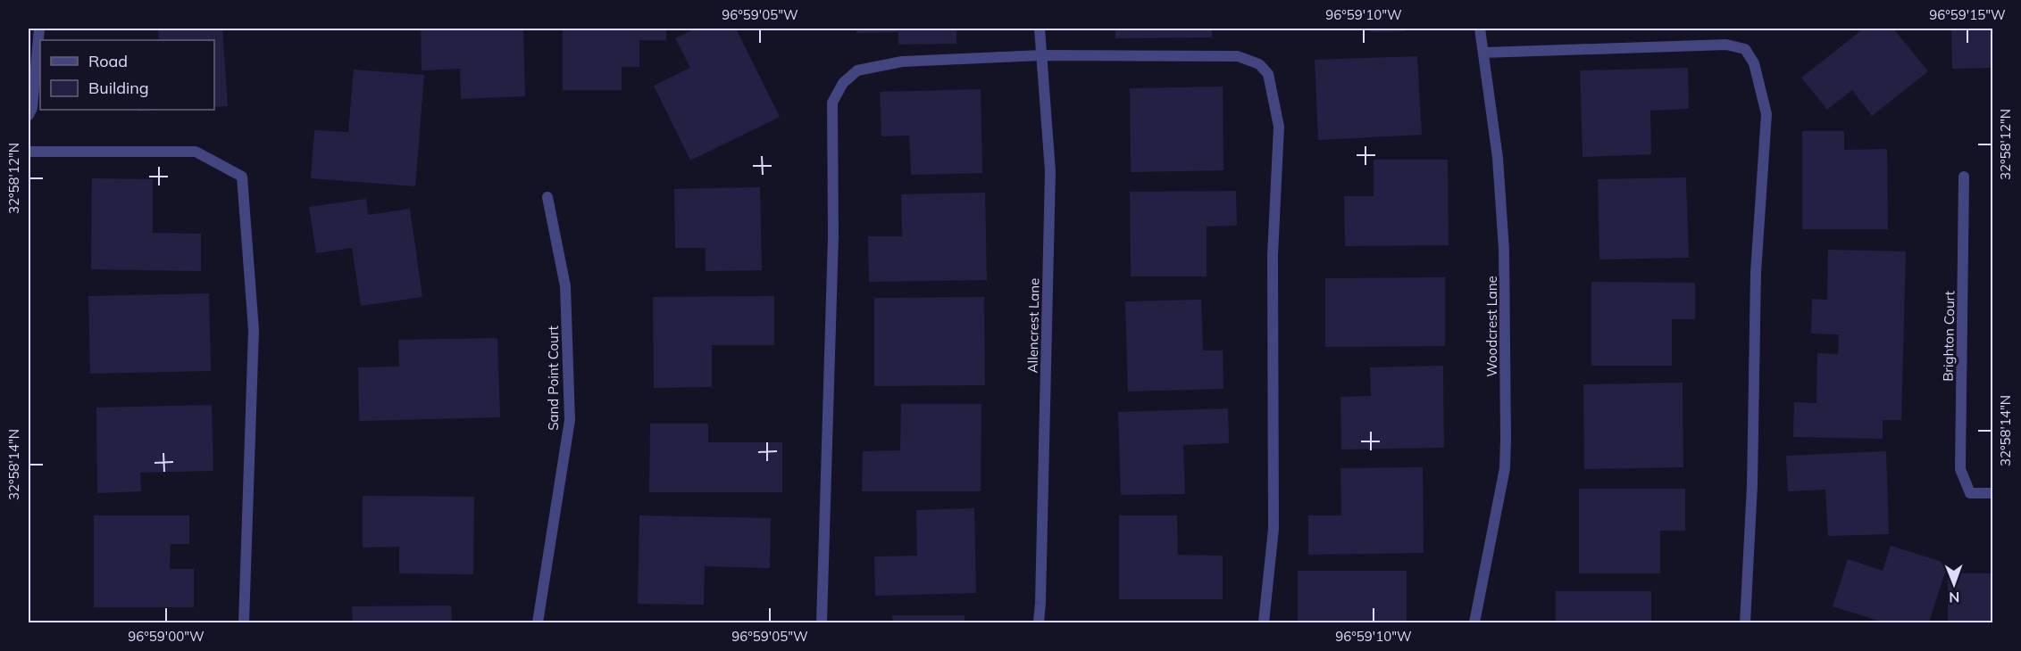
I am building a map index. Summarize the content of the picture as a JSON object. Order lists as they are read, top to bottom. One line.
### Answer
{"streets":{"street":["Allencrest Lane","Woodcrest Lane","Brighton Court","Sand Point Court"]},"legend":["Road","Building"],"north":"bottom","coordinates":["96°59'05\"W","96°59'10\"W","96°59'15\"W","32°58'12\"N","32°58'14\"N","96°59'00\"W"]}
